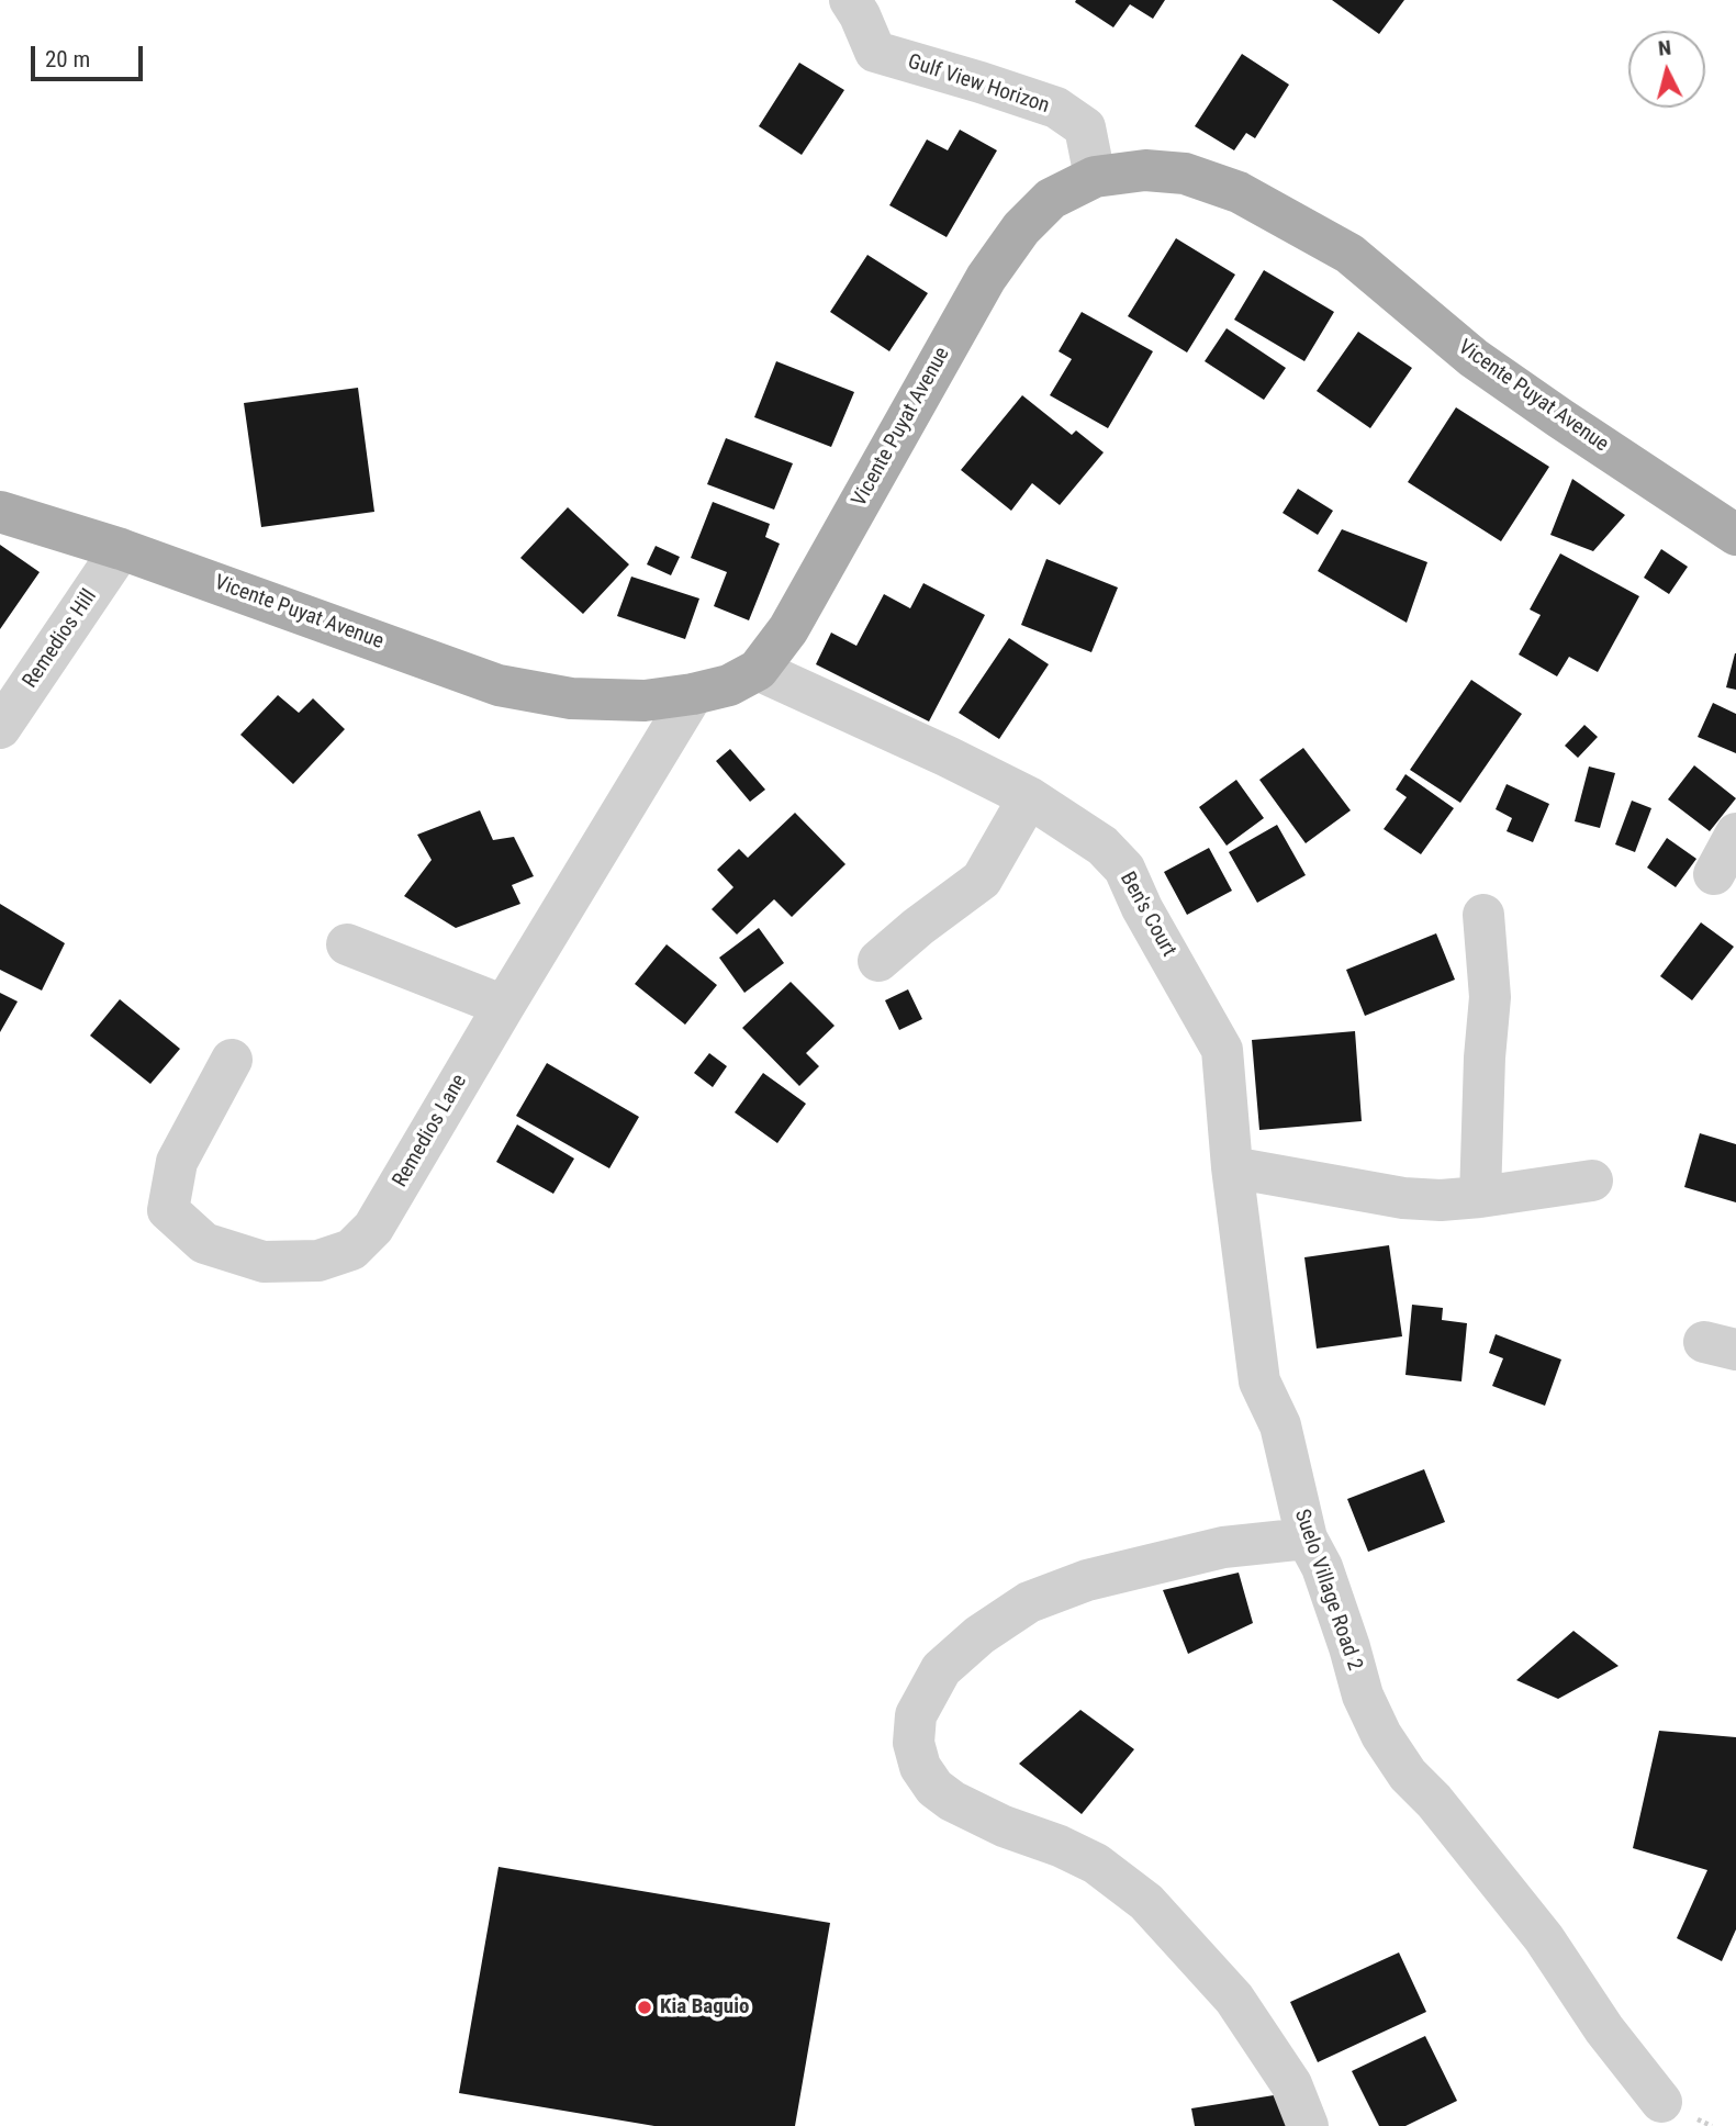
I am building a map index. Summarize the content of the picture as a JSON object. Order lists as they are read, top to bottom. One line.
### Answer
{"streets":{"main road":["Vicente Puyat Avenue"],"street":["Gulf View Horizon","Remedios Hill","Ben's Court","Remedios Lane","Suelo Village Road 2"]},"crossings":[["Gulf View Horizon","Vicente Puyat Avenue"],["Vicente Puyat Avenue","Remedios Hill"],["Vicente Puyat Avenue","Ben's Court"],["Vicente Puyat Avenue","Remedios Lane"],["Ben's Court","Suelo Village Road 2"]],"places":["Kia Baguio"],"scale_bar":"20 m","north":"top"}
